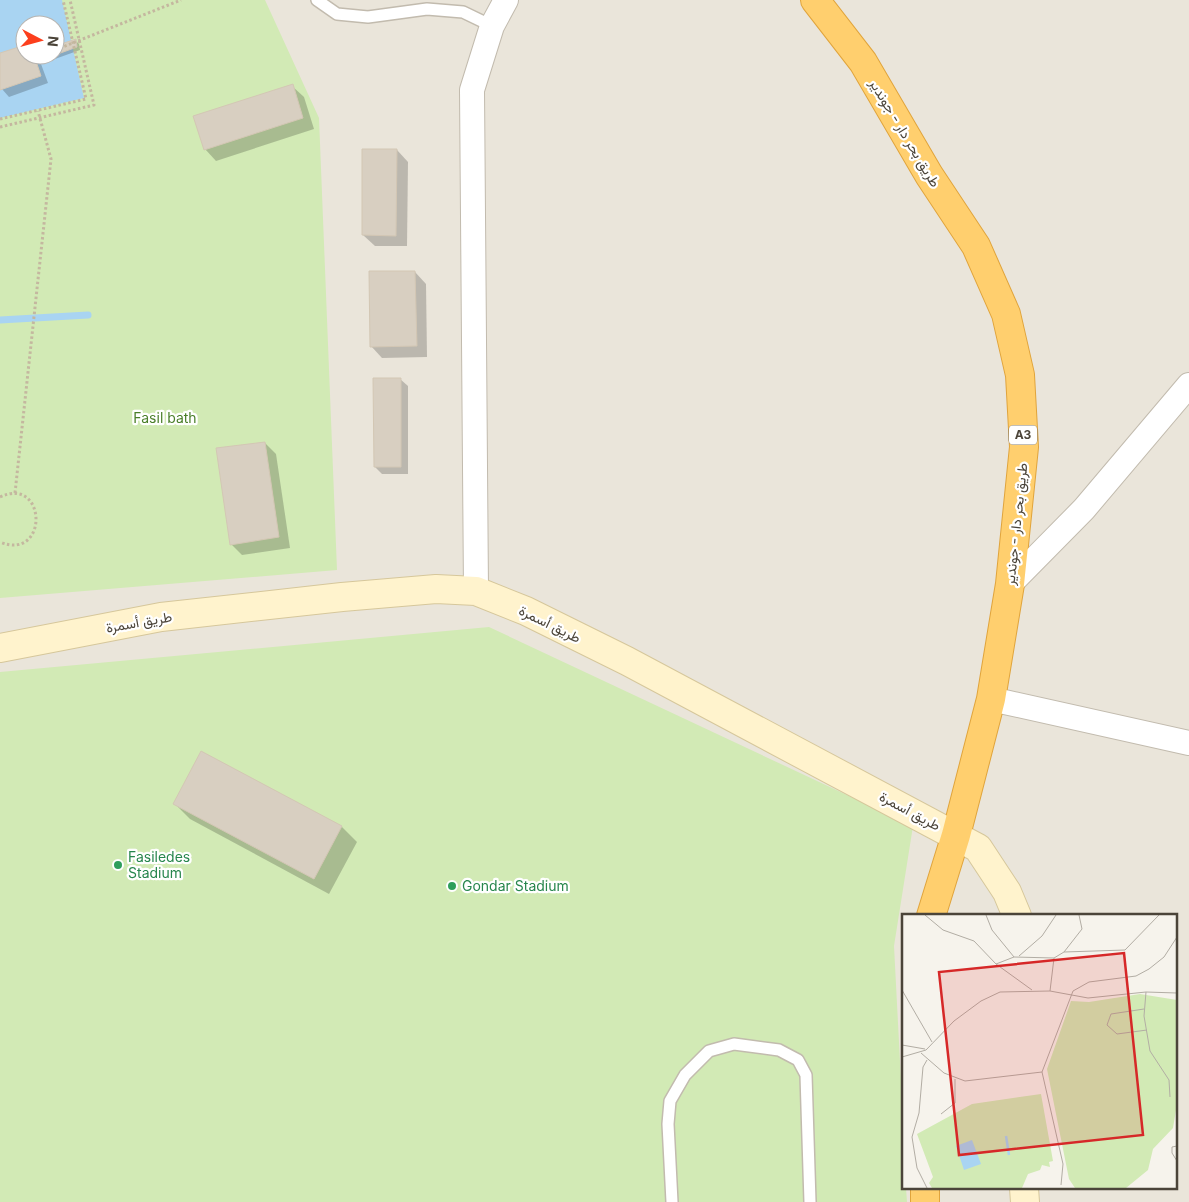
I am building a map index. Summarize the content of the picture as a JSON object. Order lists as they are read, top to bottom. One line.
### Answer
{"streets":{"highway":["طريق بحر دار - جوندير","A3"],"street":["طريق أسمرة"]},"crossings":[["طريق بحر دار - جوندير","طريق أسمرة"]],"parks":["Fasil bath"],"places":["Fasiledes Stadium","Gondar Stadium"],"north":"right"}
